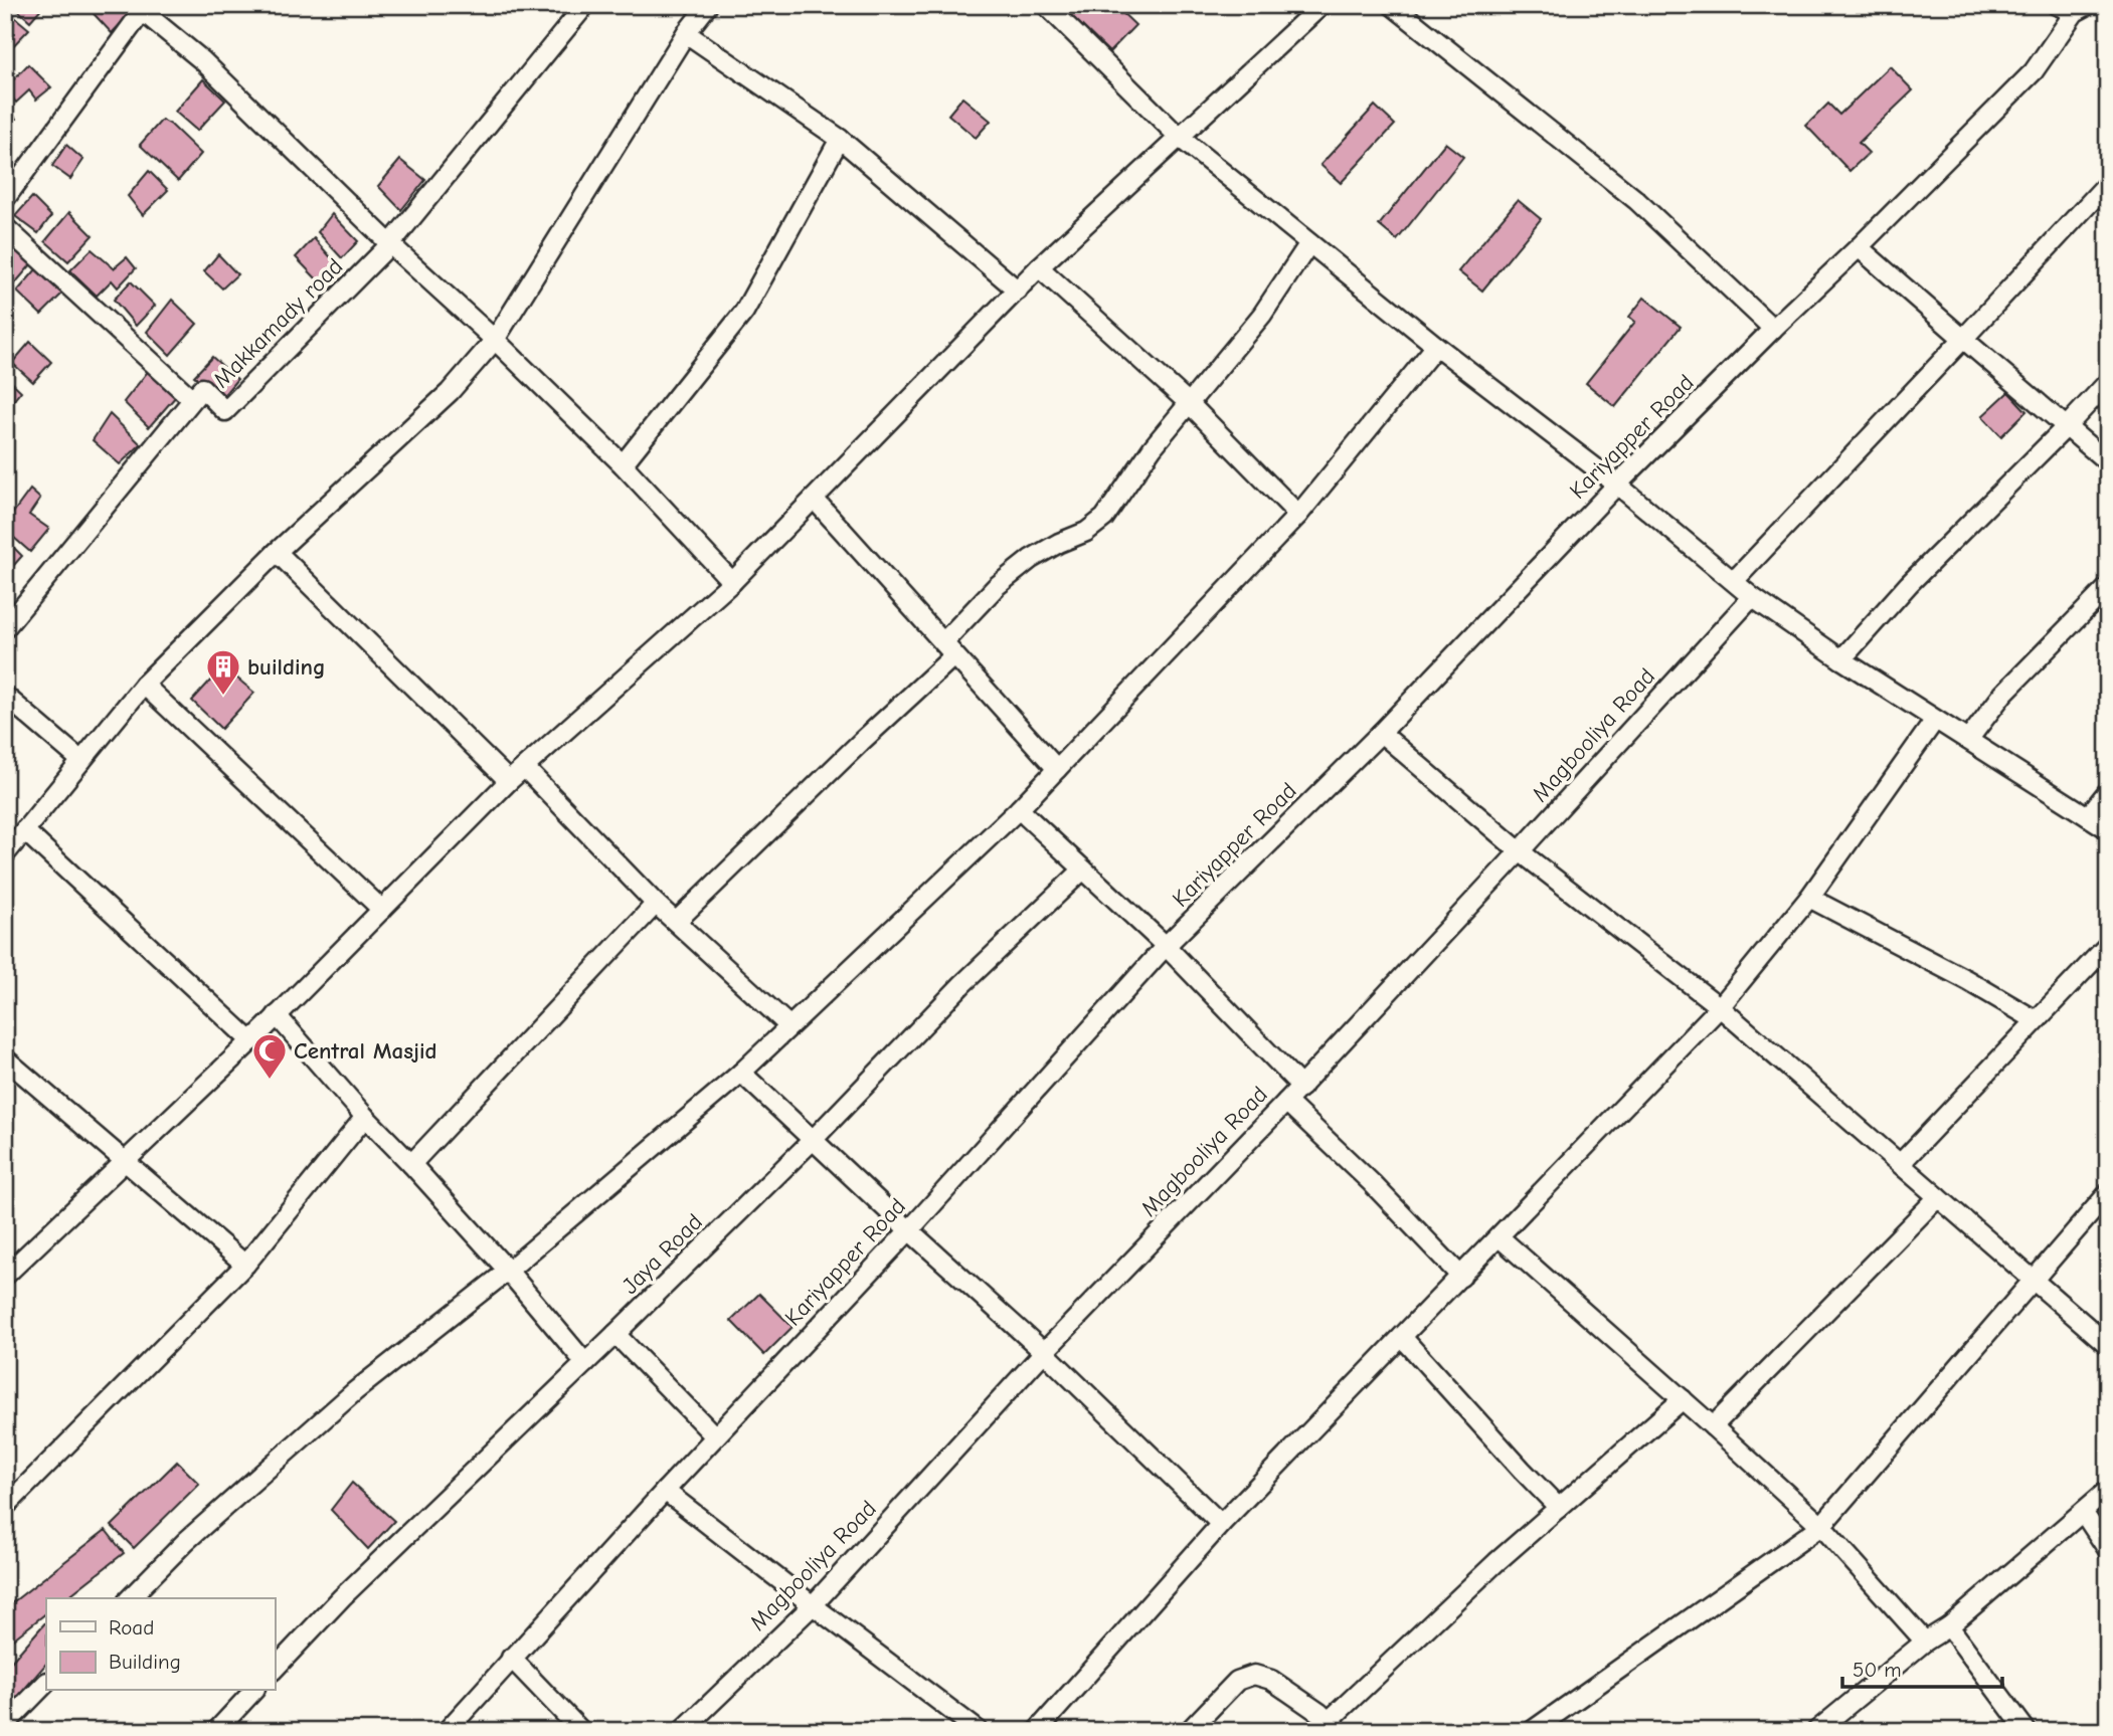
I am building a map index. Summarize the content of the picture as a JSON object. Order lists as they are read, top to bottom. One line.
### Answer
{"streets":{"street":["Makkamady road","Kariyapper Road","Magbooliya Road","Jaya Road"]},"places":{"building":["building"],"mosque":["Central Masjid"]},"legend":["Road","Building"],"scale_bar":"50 m"}
